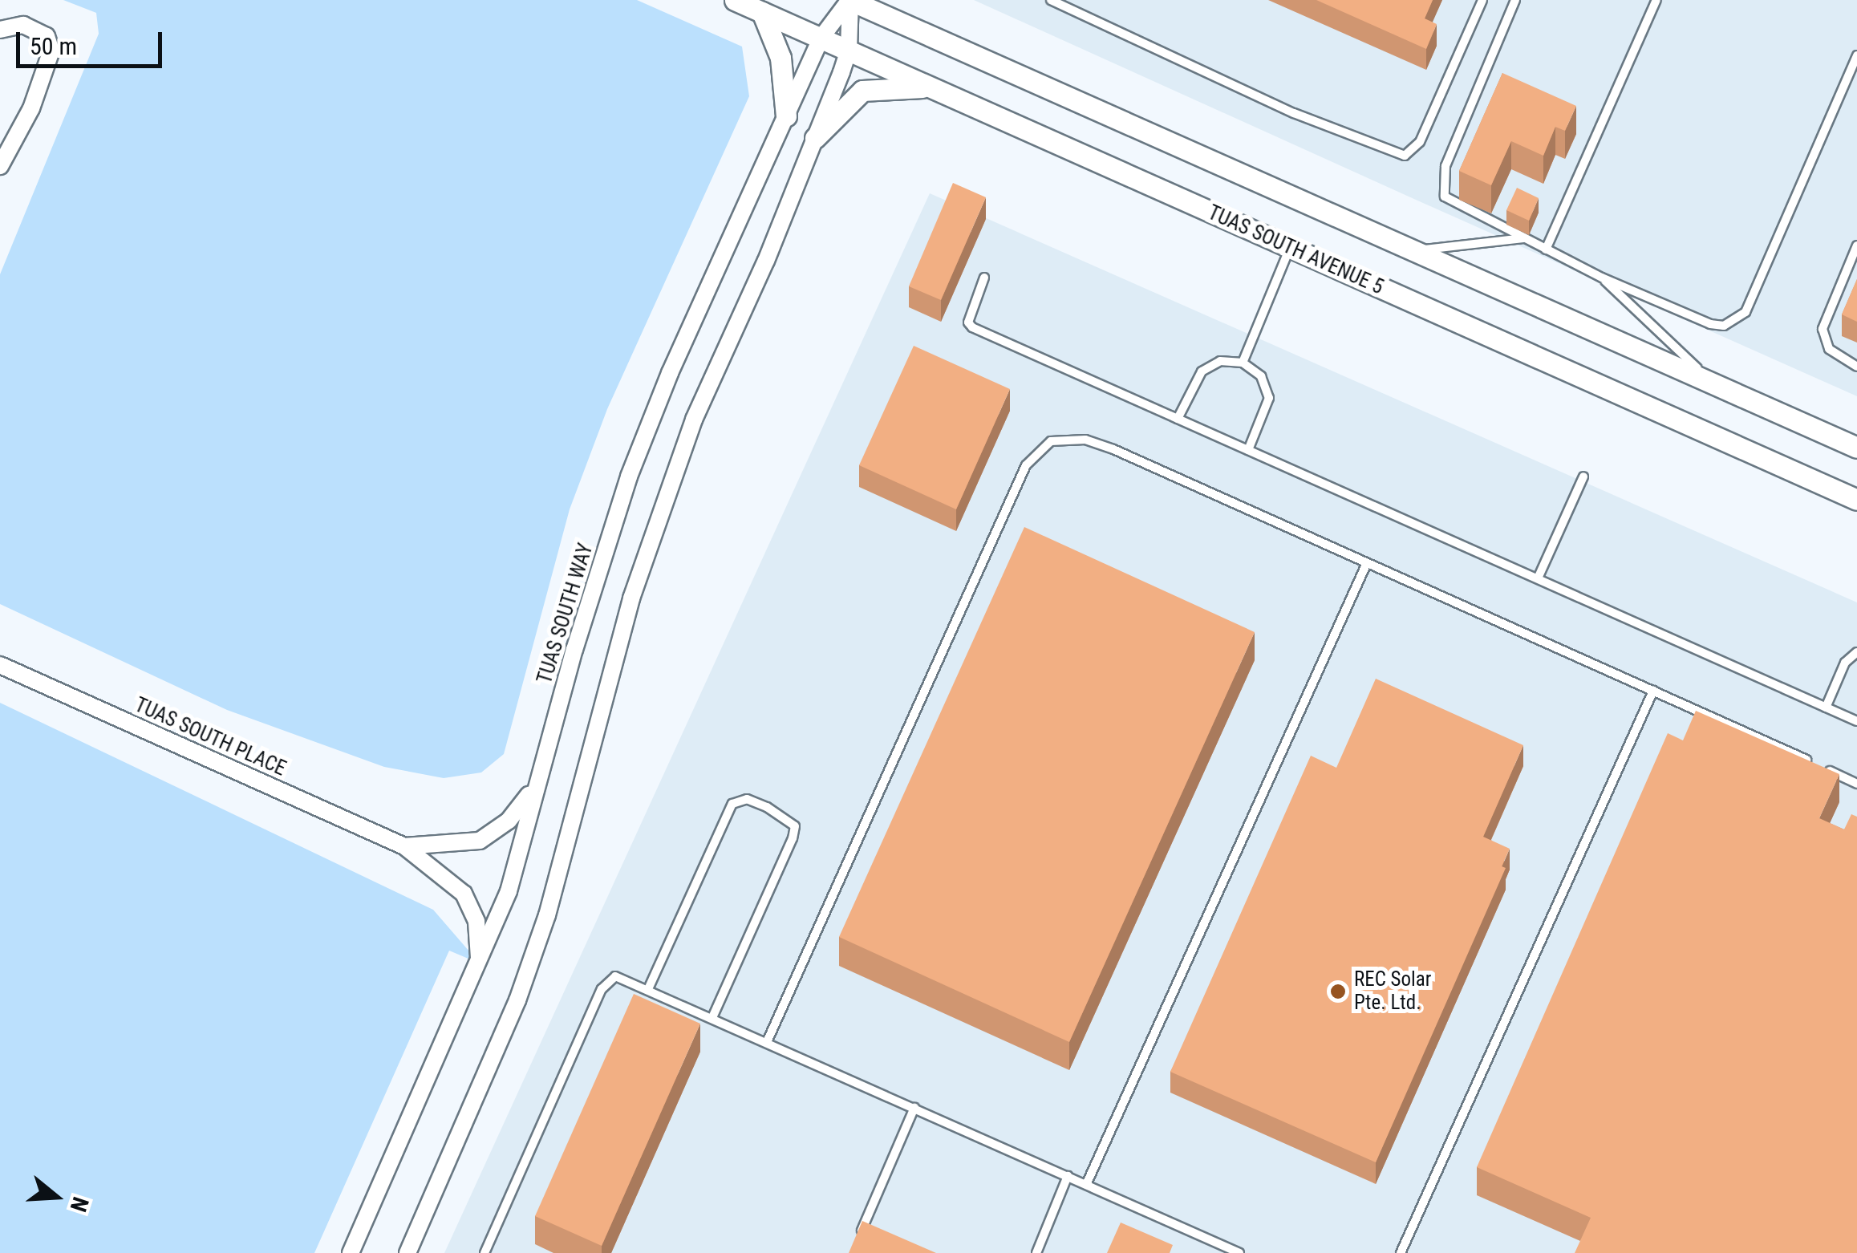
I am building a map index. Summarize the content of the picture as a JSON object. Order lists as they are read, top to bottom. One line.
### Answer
{"streets":{"street":["TUAS SOUTH AVENUE 5","TUAS SOUTH WAY","TUAS SOUTH PLACE"]},"crossings":[["TUAS SOUTH AVENUE 5","TUAS SOUTH WAY"],["TUAS SOUTH WAY","TUAS SOUTH PLACE"]],"places":["REC Solar Pte. Ltd."],"scale_bar":"50 m","north":"right"}
